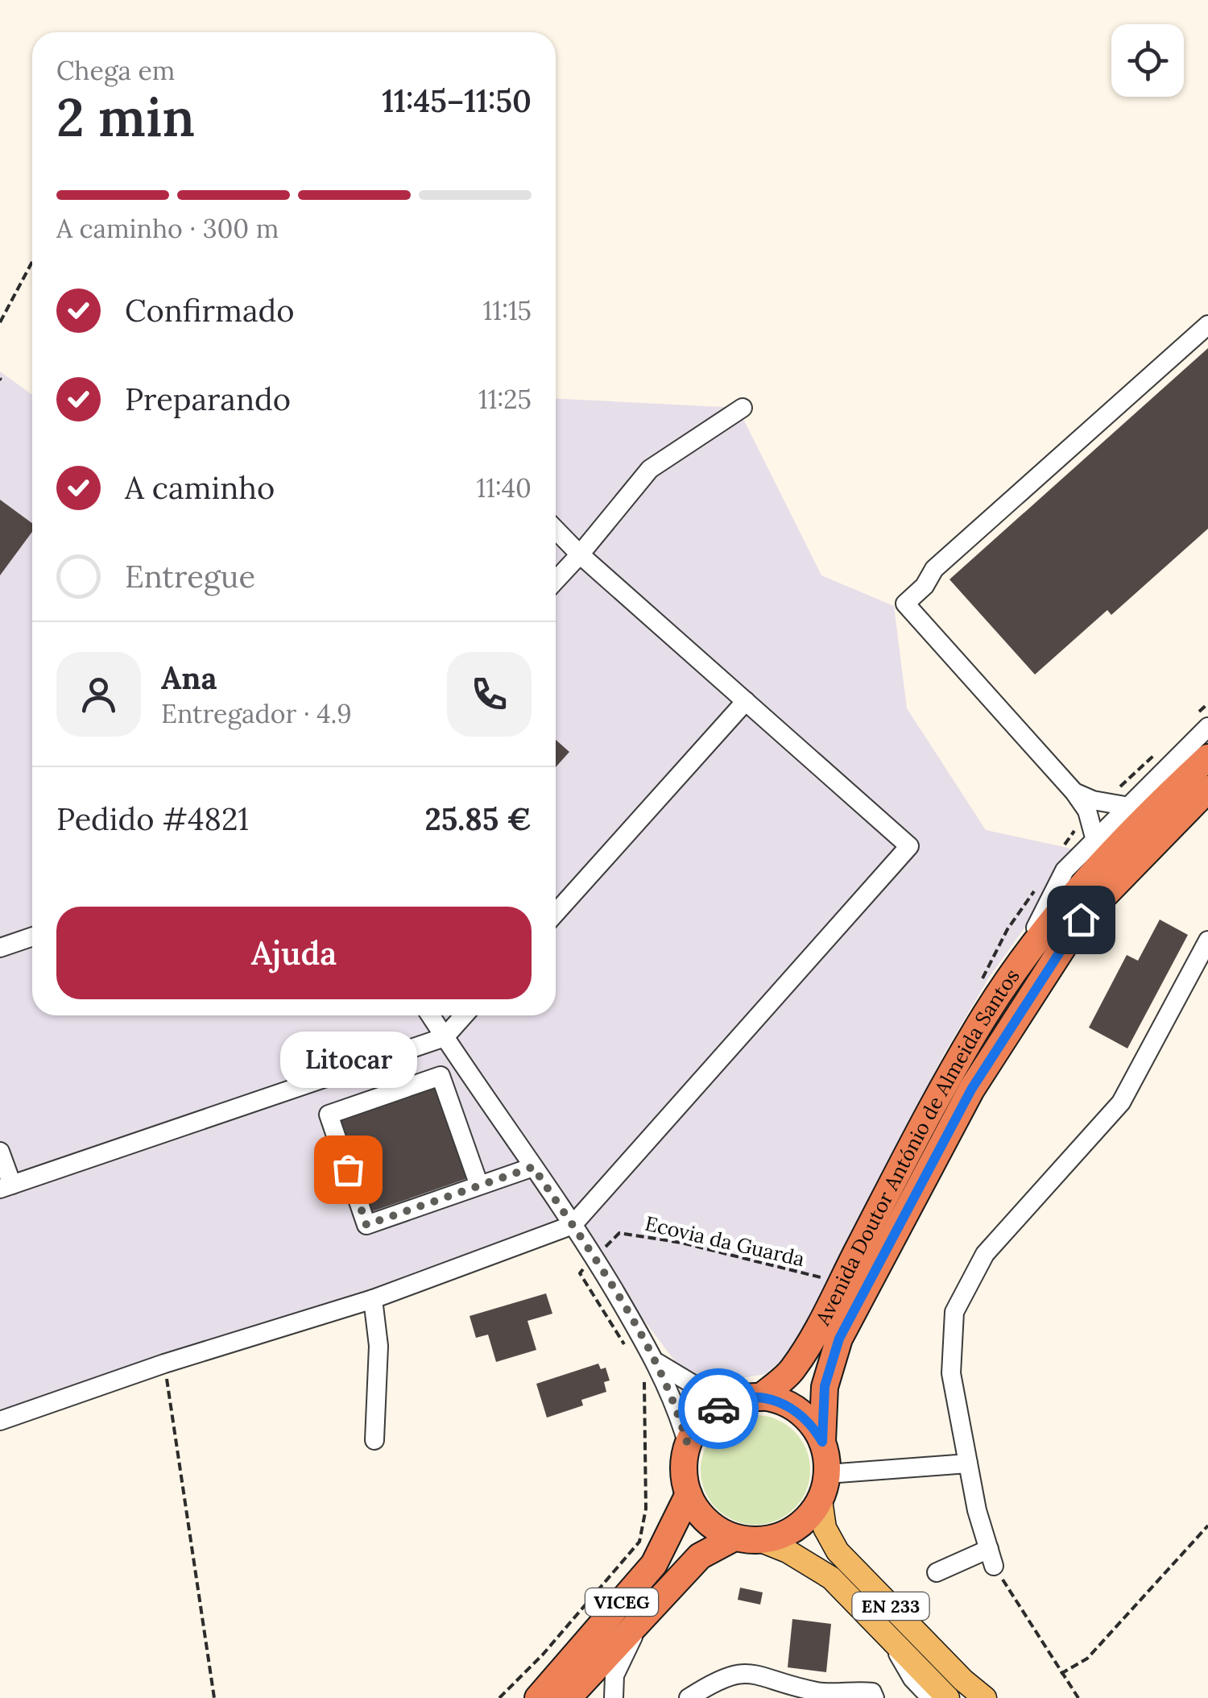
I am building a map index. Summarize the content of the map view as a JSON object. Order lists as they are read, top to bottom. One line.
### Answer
{"streets":{"highway":["Avenida Doutor António de Almeida Santos","VICEG"],"main road":["EN 233"],"path":["Ecovia da Guarda"]},"crossings":[["Avenida Doutor António de Almeida Santos","VICEG"],["Avenida Doutor António de Almeida Santos","EN 233"],["VICEG","EN 233"]],"places":["Litocar"],"page":{"heading":["2 min","Chega em","11:45–11:50"],"panel":["Ana","Entregador · 4.9","Pedido #4821","25.85 €"],"bar":"A caminho · 300 m","list":[["Confirmado","11:15"],["Preparando","11:25"],["A caminho","11:40"],"Entregue"],"buttons":"Ajuda","bubble":"Litocar"}}
